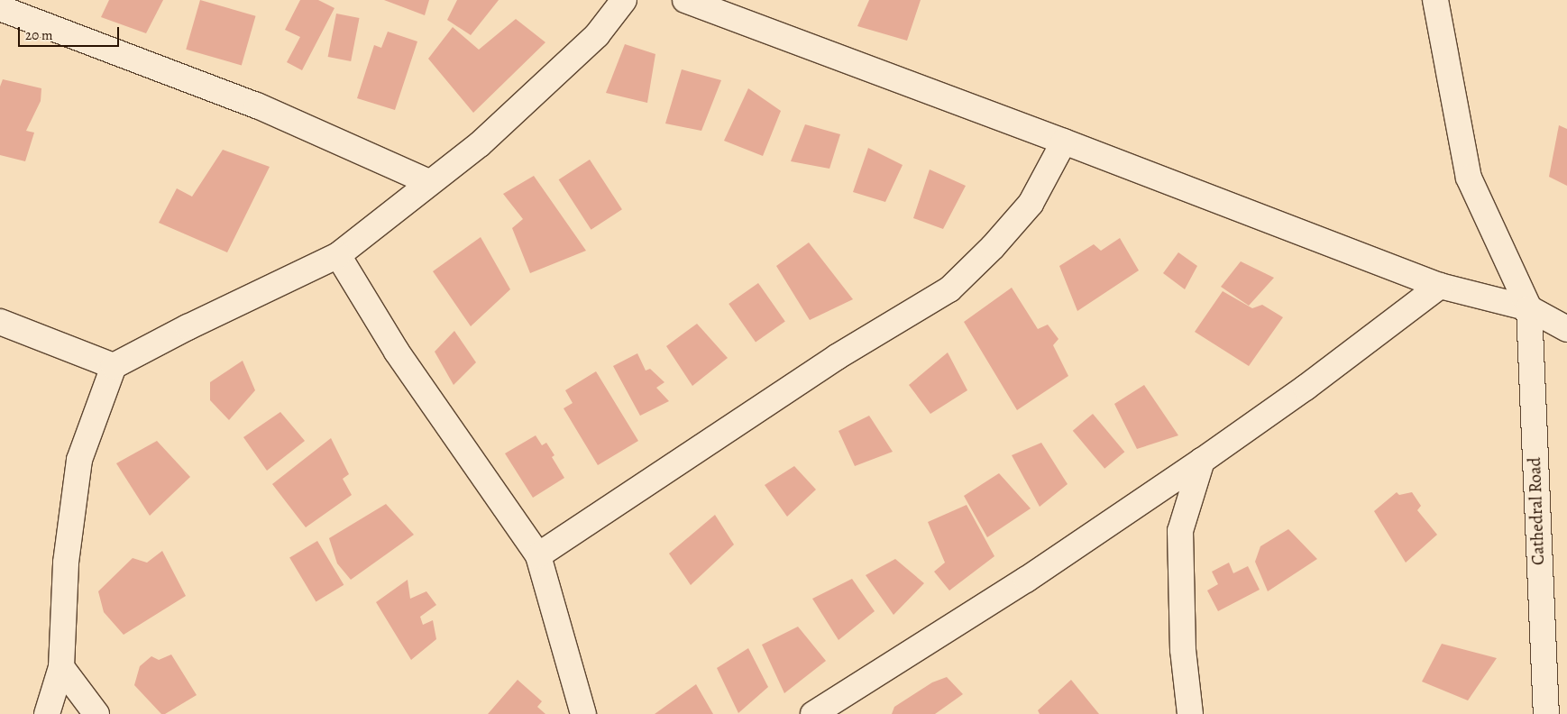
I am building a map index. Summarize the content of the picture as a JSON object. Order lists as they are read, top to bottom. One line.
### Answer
{"streets":{"street":["Cathedral Road"]},"scale_bar":"20 m"}
